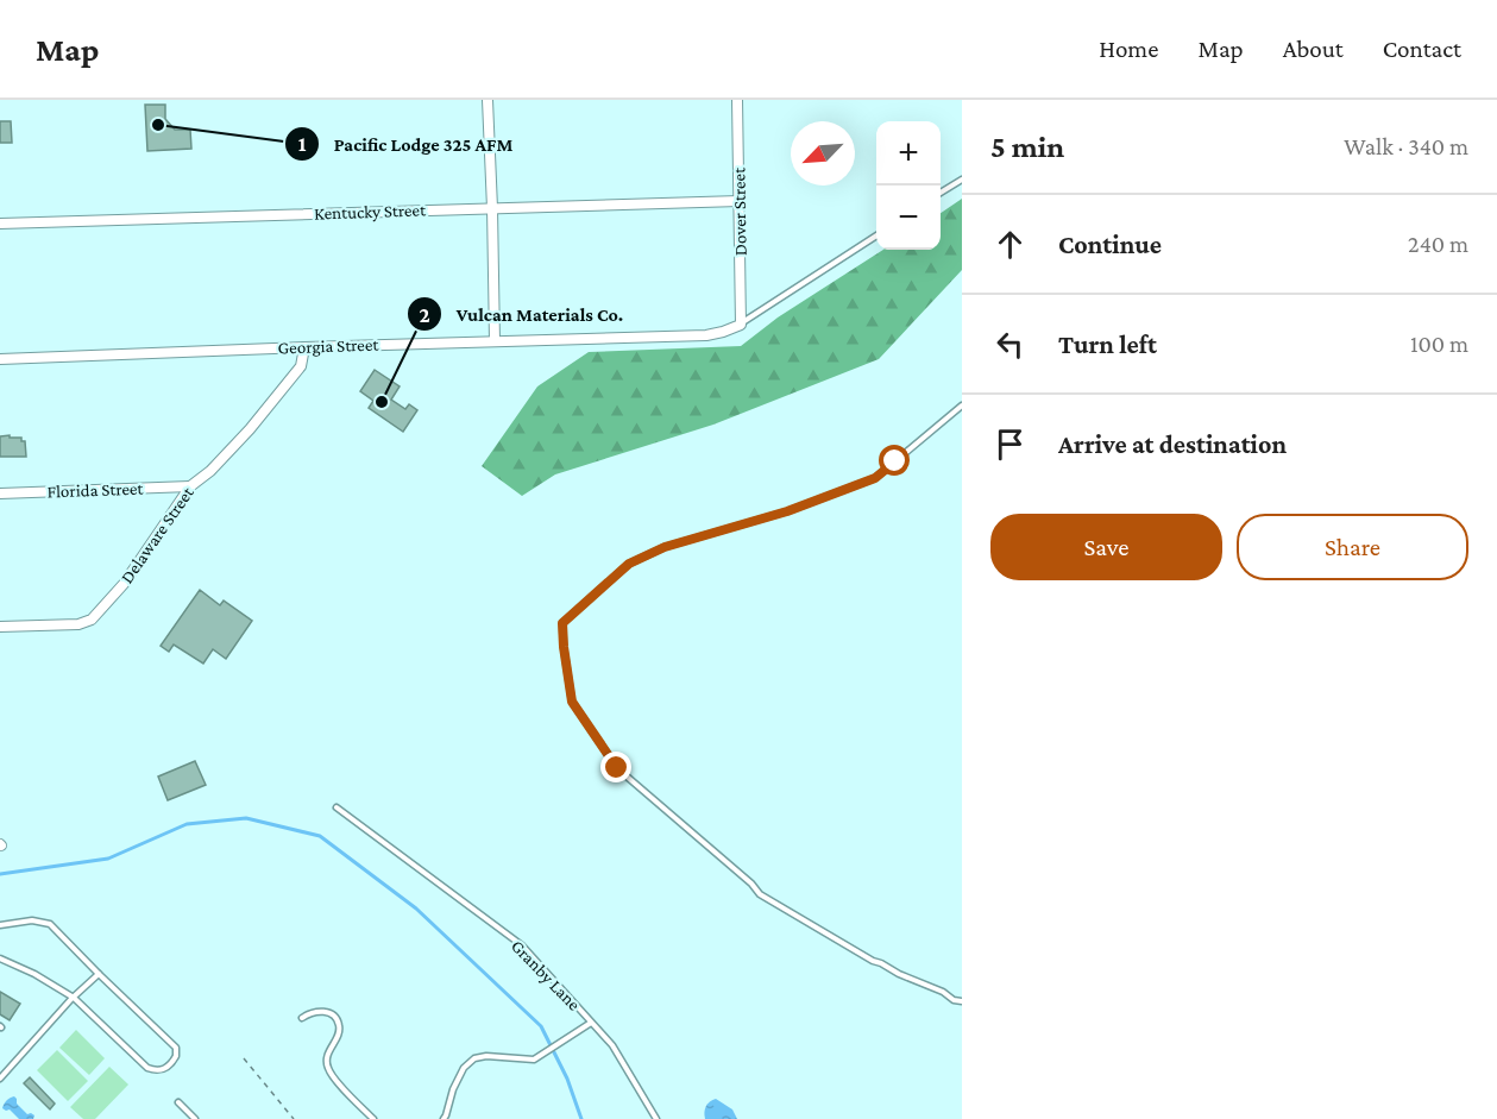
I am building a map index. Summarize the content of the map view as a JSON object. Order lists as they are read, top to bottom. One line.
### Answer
{"streets":{"street":["Kentucky Street","Dover Street","Georgia Street","Florida Street","Delaware Street"],"lane":["Granby Lane"]},"crossings":[["Kentucky Street","Dover Street"],["Dover Street","Georgia Street"],["Georgia Street","Delaware Street"],["Florida Street","Delaware Street"]],"places":["Pacific Lodge 325 AFM","Vulcan Materials Co."],"north":"bottom left","page":{"header":"Map","nav":["Home","Map","About","Contact"],"heading":["5 min","Walk · 340 m"],"map_buttons":["+","−"],"list":[["Continue","240 m"],["Turn left","100 m"],"Arrive at destination"],"buttons":["Save","Share"]}}
